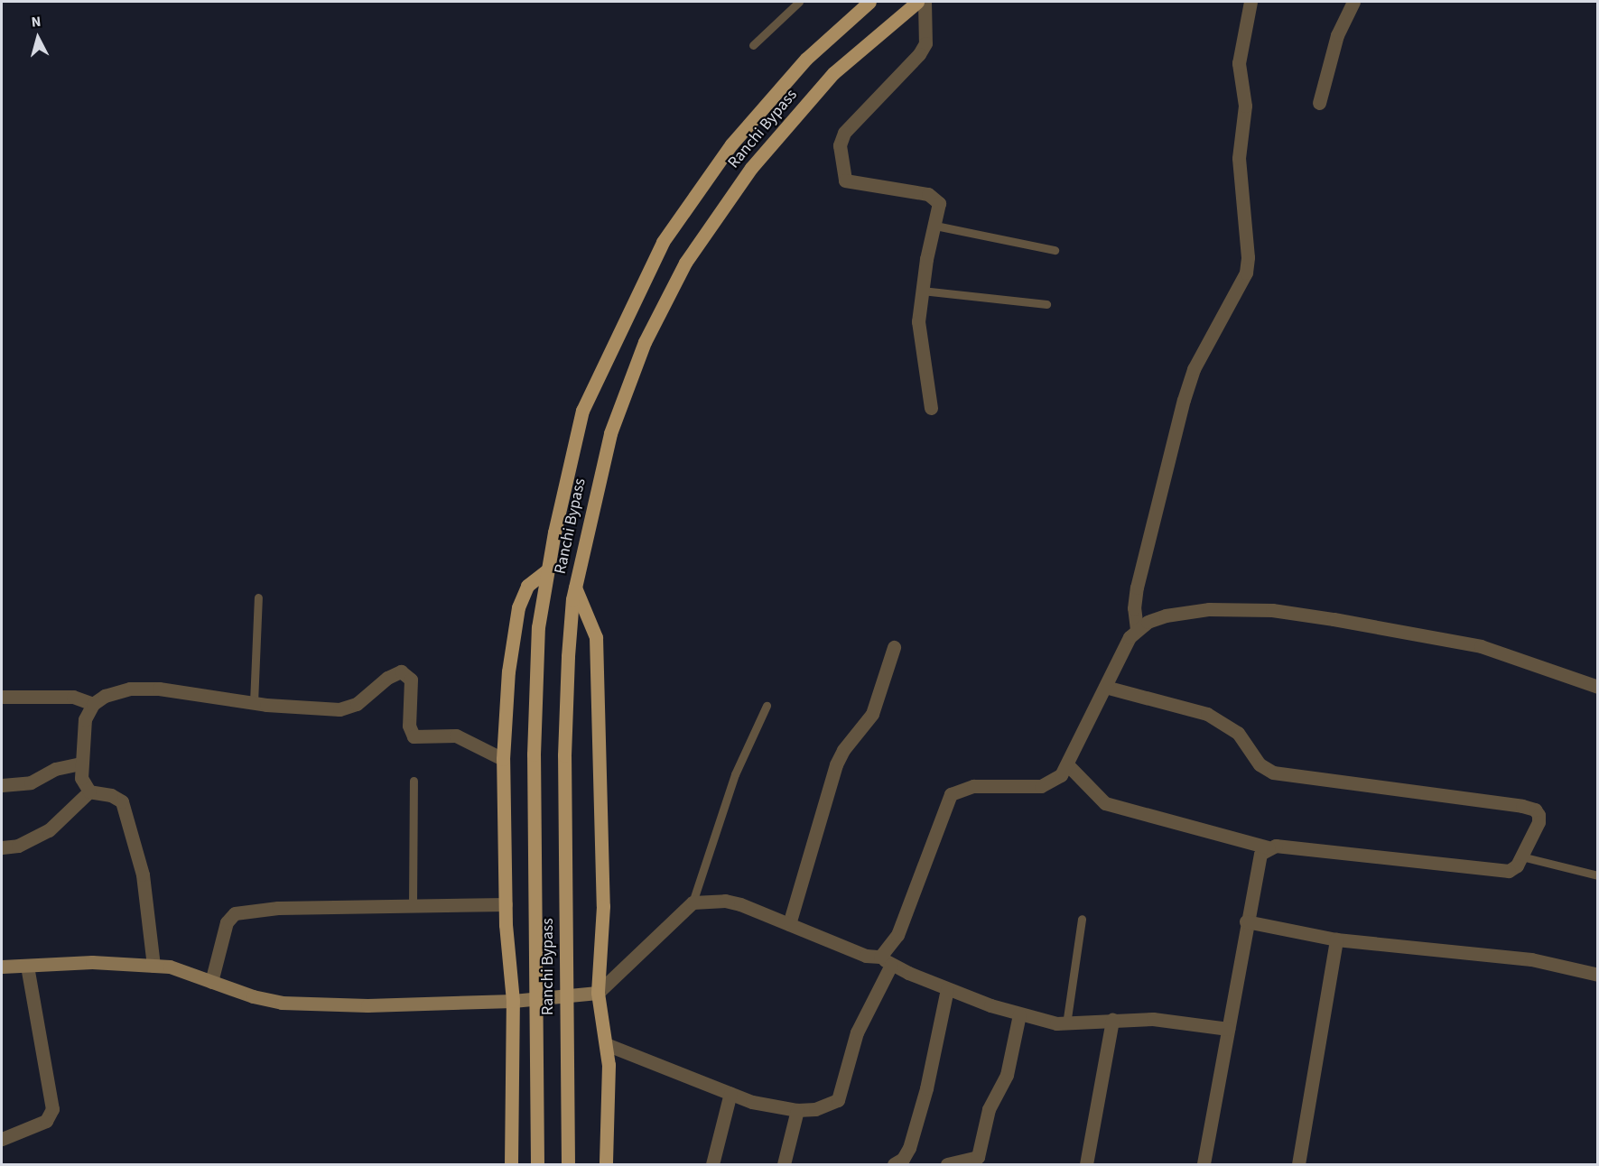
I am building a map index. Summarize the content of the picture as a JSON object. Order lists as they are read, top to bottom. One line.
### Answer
{"streets":{"main road":["Ranchi Bypass"]},"north":"top"}
